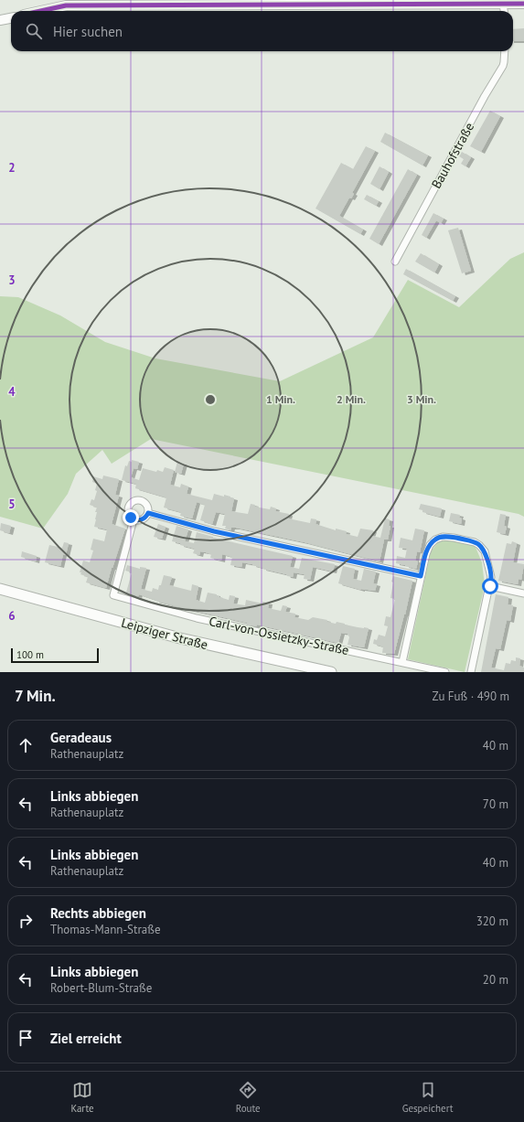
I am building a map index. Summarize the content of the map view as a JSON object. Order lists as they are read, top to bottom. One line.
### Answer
{"streets":{"main road":["Leipziger Straße"],"street":["Bauhofstraße","Carl-von-Ossietzky-Straße"]},"scale_bar":"100 m","page":{"search":"Hier suchen","scale":"100 m","heading":["7 Min.","Zu Fuß · 490 m"],"list":[["Geradeaus","Rathenauplatz","40 m"],["Links abbiegen","Rathenauplatz","70 m"],["Links abbiegen","Rathenauplatz","40 m"],["Rechts abbiegen","Thomas-Mann-Straße","320 m"],["Links abbiegen","Robert-Blum-Straße","20 m"],"Ziel erreicht"],"nav":["Karte","Route","Gespeichert"]},"grid":{"rows":["2","3","4","5","6"]},"rings":["1 Min.","2 Min.","3 Min."]}
